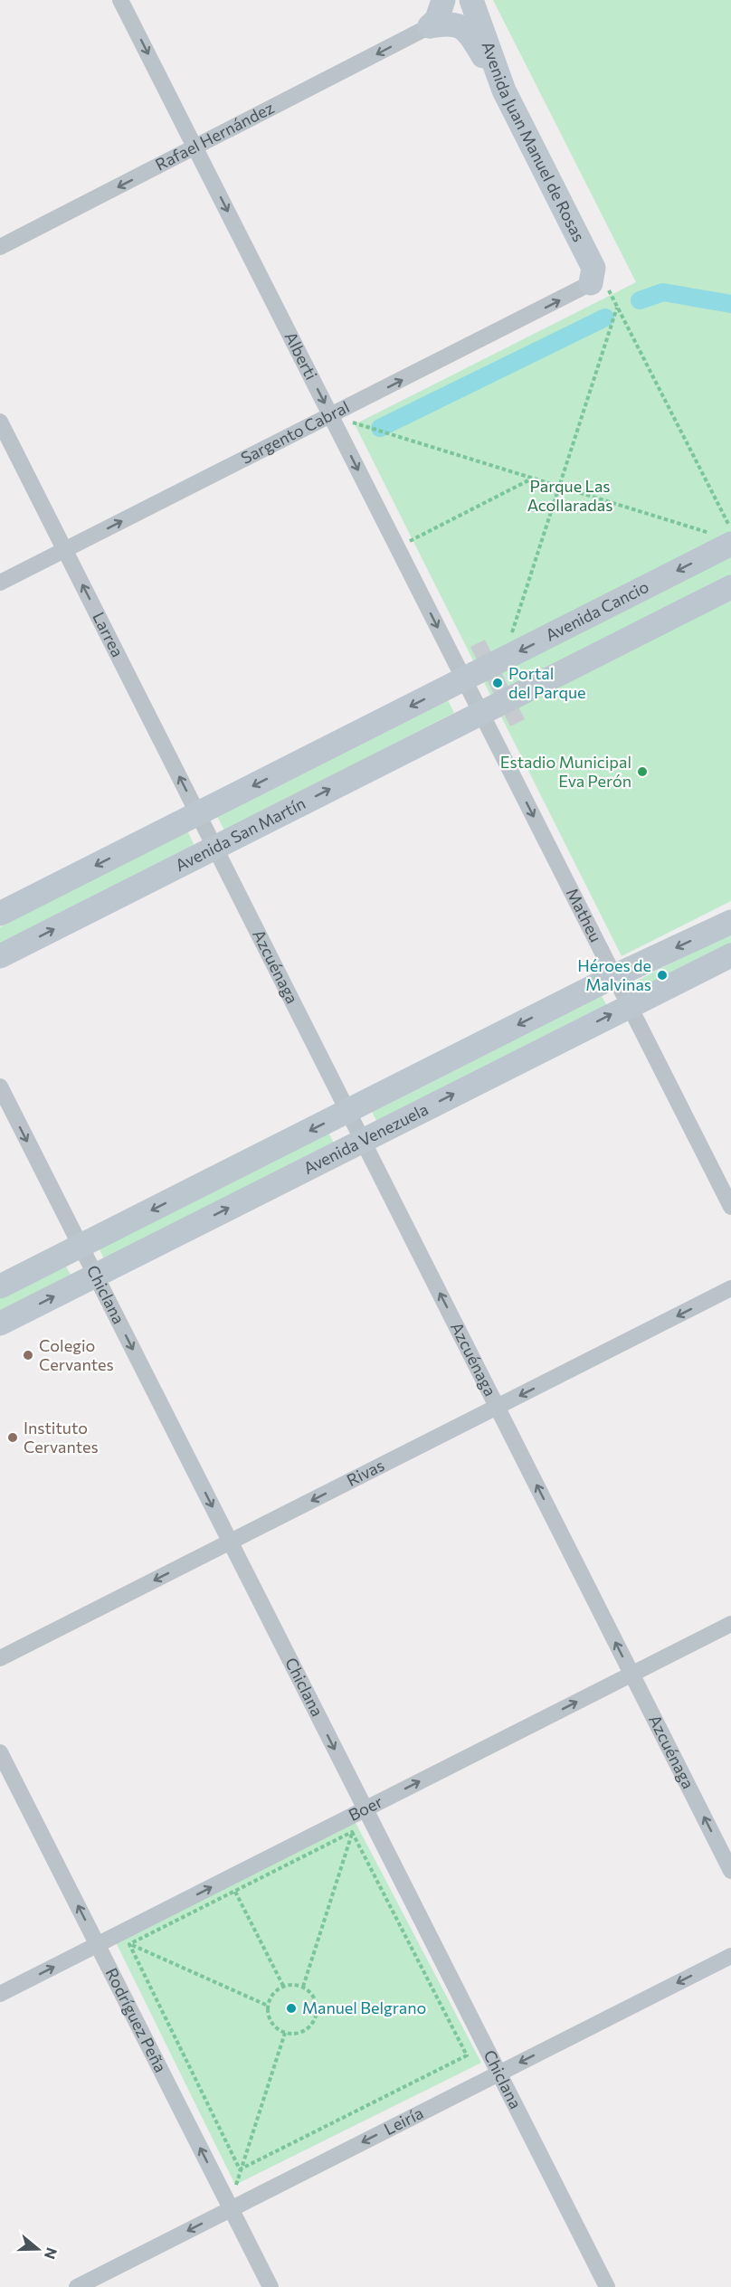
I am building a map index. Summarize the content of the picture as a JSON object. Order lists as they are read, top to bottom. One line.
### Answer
{"streets":{"street":["Rafael Hernández","Avenida Juan Manuel de Rosas","Alberti","Sargento Cabral","Avenida Cancio","Larrea","Avenida San Martín","Matheu","Azcuénaga","Avenida Venezuela","Chiclana","Rivas","Boer","Rodríguez Peña","Leiría"]},"crossings":[["Rafael Hernández","Alberti"],["Avenida Juan Manuel de Rosas","Sargento Cabral"],["Alberti","Sargento Cabral"],["Alberti","Avenida Cancio"],["Alberti","Avenida San Martín"],["Alberti","Matheu"],["Sargento Cabral","Larrea"],["Larrea","Avenida San Martín"],["Larrea","Azcuénaga"],["Avenida San Martín","Matheu"],["Avenida San Martín","Azcuénaga"],["Matheu","Avenida Venezuela"],["Azcuénaga","Avenida Venezuela"],["Azcuénaga","Rivas"],["Azcuénaga","Boer"],["Avenida Venezuela","Chiclana"],["Chiclana","Rivas"],["Chiclana","Boer"],["Chiclana","Leiría"],["Boer","Rodríguez Peña"],["Rodríguez Peña","Leiría"]],"one_way":["Rafael Hernández","Alberti","Sargento Cabral","Larrea","Matheu","Azcuénaga","Chiclana","Rivas","Boer","Rodríguez Peña","Leiría"],"parks":["Parque Las Acollaradas"],"places":["Portal del Parque","Estadio Municipal Eva Perón","Héroes de Malvinas","Colegio Cervantes","Instituto Cervantes","Manuel Belgrano"],"north":"right"}
